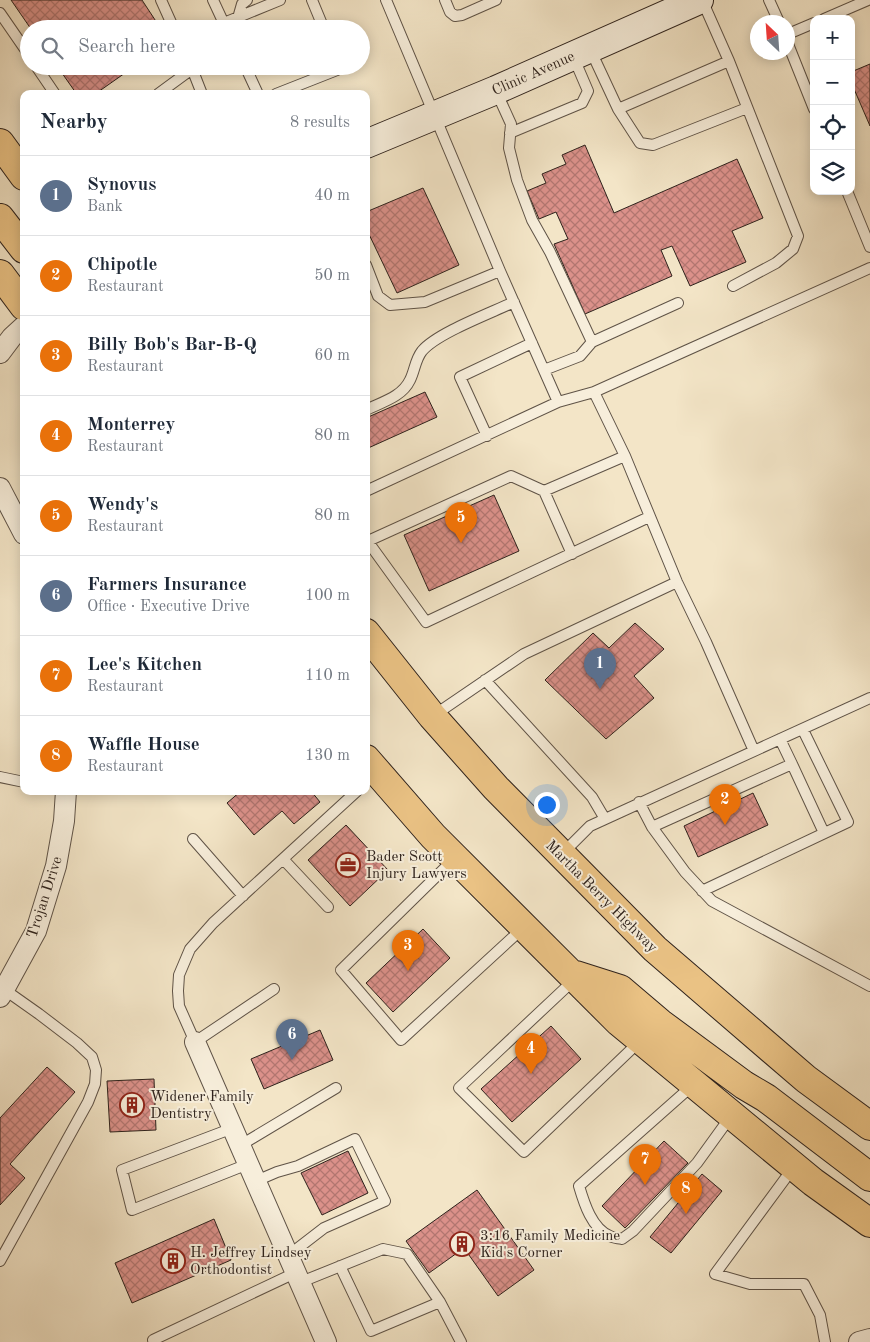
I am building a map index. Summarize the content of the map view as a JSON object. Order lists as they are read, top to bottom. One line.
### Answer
{"streets":{"main road":["Martha Berry Highway"],"street":["Clinic Avenue","Trojan Drive"]},"places":{"office":["Bader Scott Injury Lawyers"],"building":["Widener Family Dentistry","3:16 Family Medicine Kid's Corner","H. Jeffrey Lindsey Orthodontist"]},"north":"top left","page":{"map_buttons":["+","−"],"search":"Search here","heading":["Nearby","8 results"],"list":[{"mark":"1","name":"Synovus","note":"Bank","value":"40 m"},{"mark":"2","name":"Chipotle","note":"Restaurant","value":"50 m"},{"mark":"3","name":"Billy Bob's Bar-B-Q","note":"Restaurant","value":"60 m"},{"mark":"4","name":"Monterrey","note":"Restaurant","value":"80 m"},{"mark":"5","name":"Wendy's","note":"Restaurant","value":"80 m"},{"mark":"6","name":"Farmers Insurance","note":"Office · Executive Drive","value":"100 m"},{"mark":"7","name":"Lee's Kitchen","note":"Restaurant","value":"110 m"},{"mark":"8","name":"Waffle House","note":"Restaurant","value":"130 m"}],"pins":["5","1","2","3","6","4","7","8"]}}
